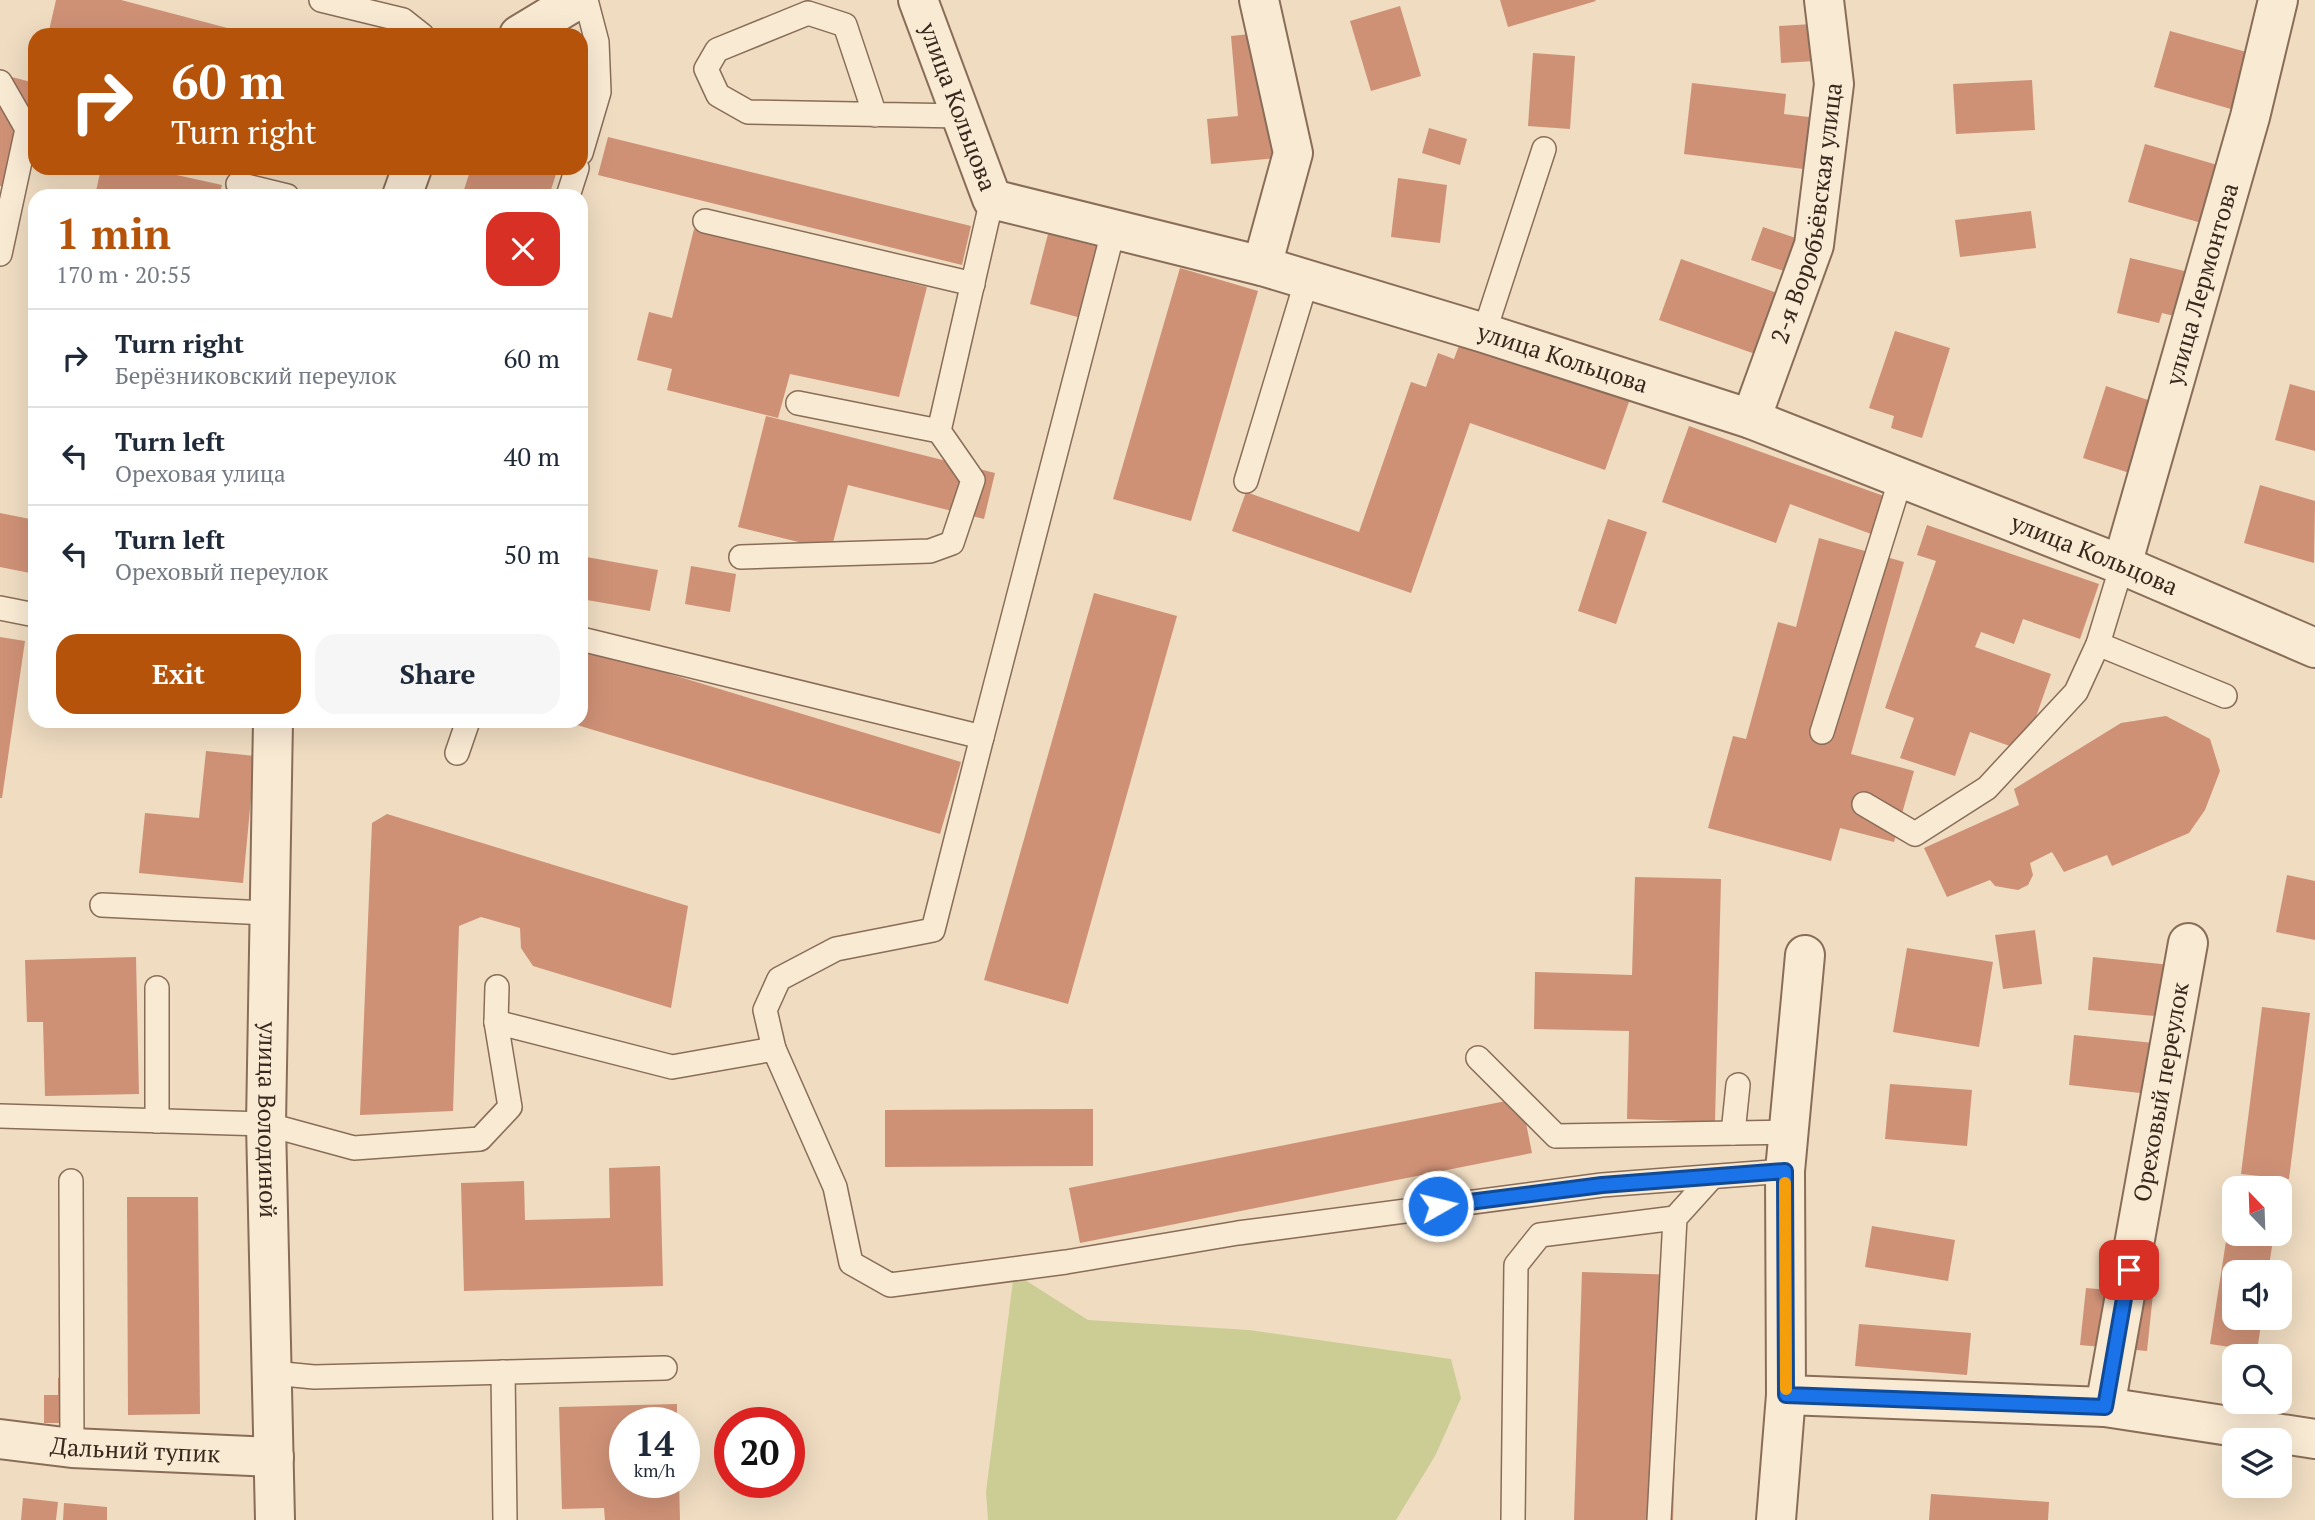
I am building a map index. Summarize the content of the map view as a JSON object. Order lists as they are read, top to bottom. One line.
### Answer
{"streets":{"street":["улица Кольцова","2-я Воробьёвская улица","улица Лермонтова","Ореховый переулок","улица Володиной","Дальний тупик"]},"crossings":[["улица Кольцова","2-я Воробьёвская улица"],["улица Кольцова","улица Лермонтова"],["улица Володиной","Дальний тупик"]],"north":"top left","page":{"turn":["60 m","Turn right"],"heading":["1 min","170 m · 20:55"],"list":[{"name":"Turn right","note":"Берёзниковский переулок","value":"60 m"},{"name":"Turn left","note":"Ореховая улица","value":"40 m"},{"name":"Turn left","note":"Ореховый переулок","value":"50 m"}],"buttons":["Exit","Share"],"speed":"14 km/h","limit":"20"}}
